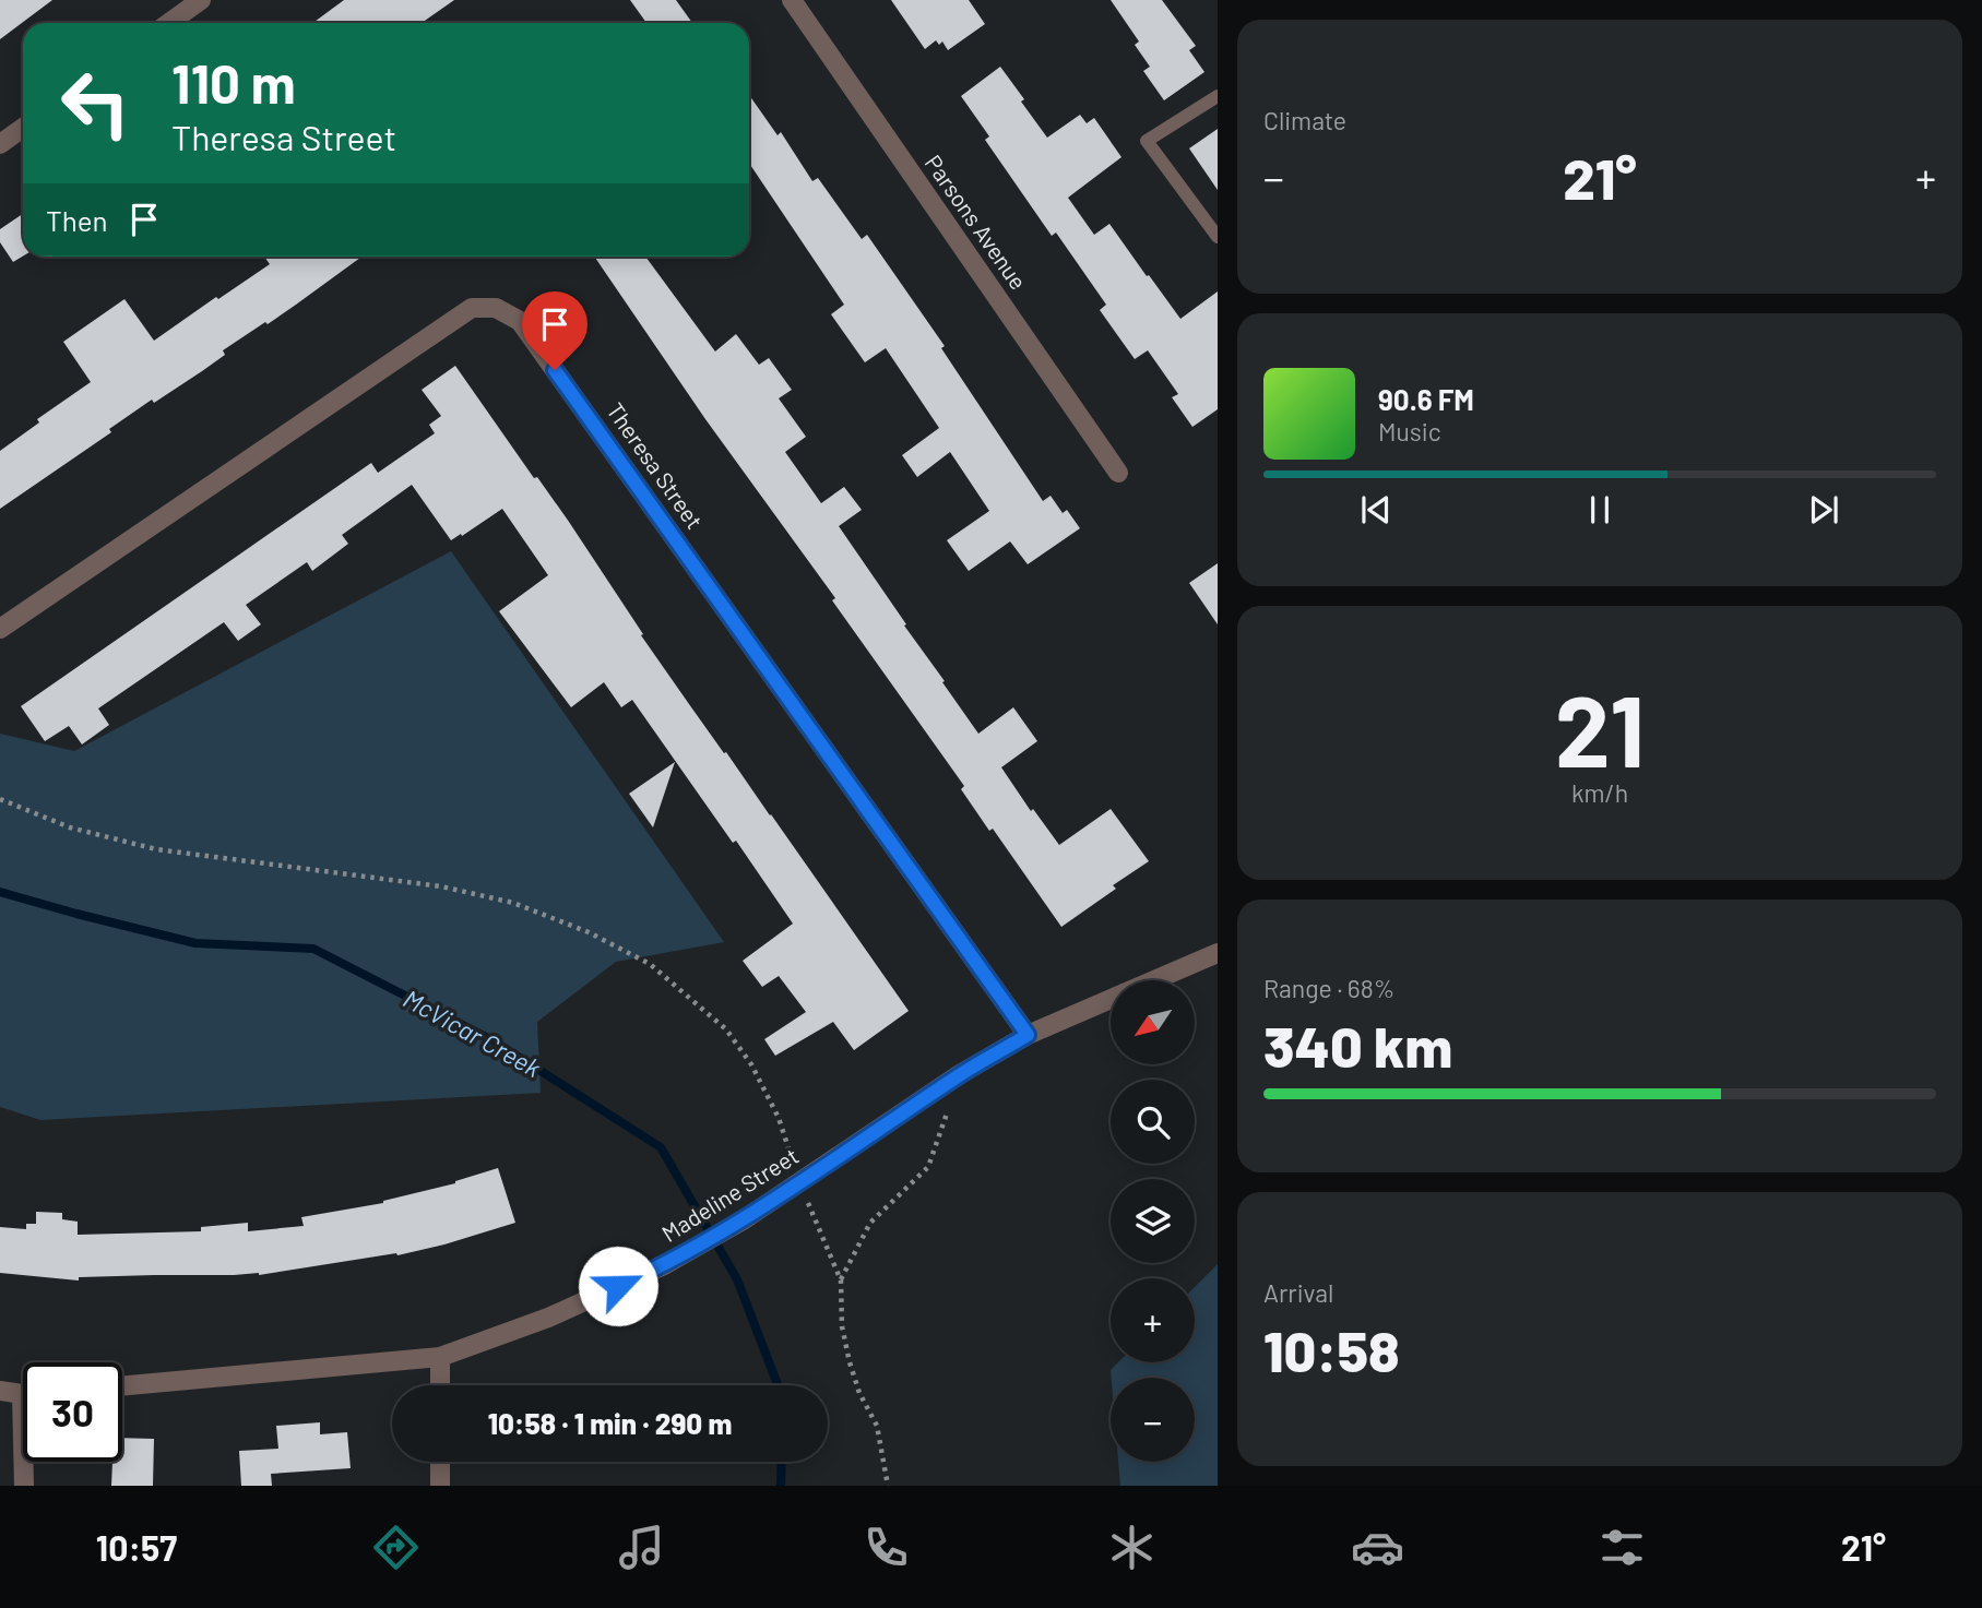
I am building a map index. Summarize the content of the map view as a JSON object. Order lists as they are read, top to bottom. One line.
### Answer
{"streets":{"street":["Parsons Avenue","Theresa Street","Madeline Street"]},"crossings":[["Theresa Street","Madeline Street"]],"water":["McVicar Creek"],"north":"bottom left","page":{"tile":["Climate",["21","km/h"],["Range · 68%","340 km"],["Arrival","10:58"]],"turn":["110 m","Theresa Street"],"heat":["−","21°","+"],"then":"Then","song":["90.6 FM","Music"],"map_buttons":["+","−"],"limit":"30","trip":"10:58 · 1 min · 290 m","tabs":["10:57","21°"]}}
